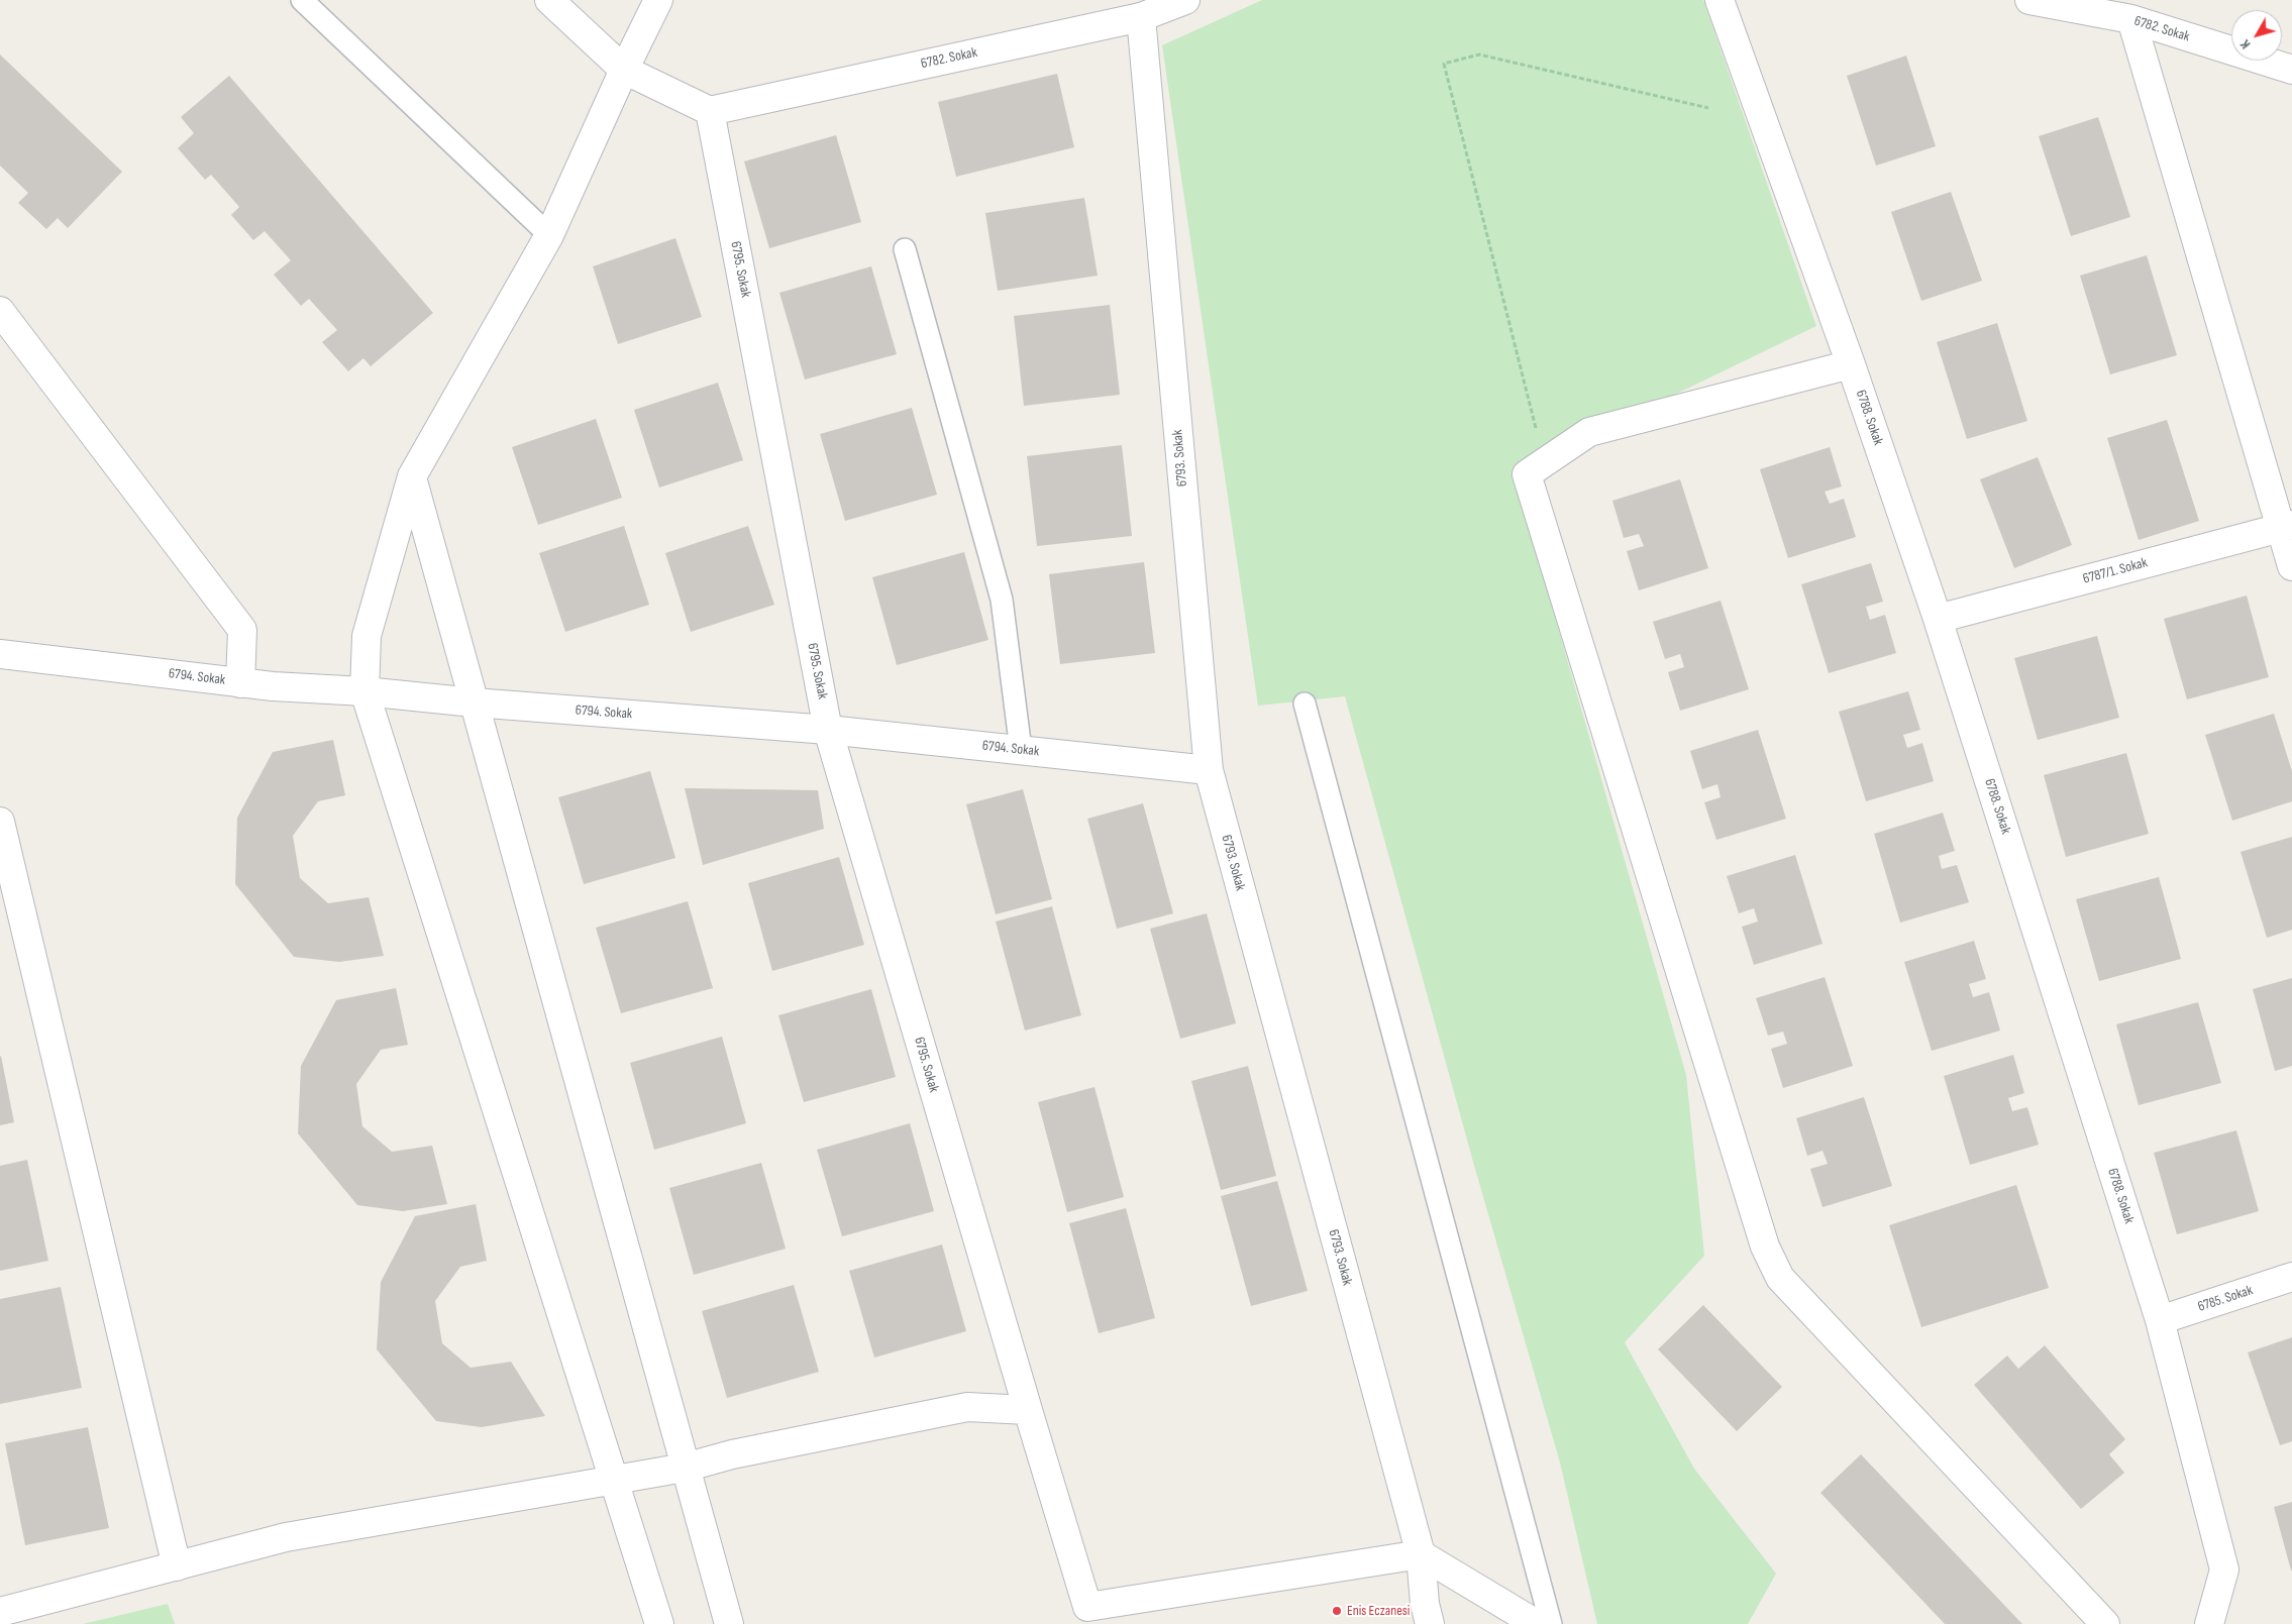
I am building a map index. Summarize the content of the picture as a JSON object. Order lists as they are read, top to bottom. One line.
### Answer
{"streets":{"street":["6782. Sokak","6795. Sokak","6788. Sokak","6793. Sokak","6787/1. Sokak","6794. Sokak","6785. Sokak"]},"crossings":[["6782. Sokak","6795. Sokak"],["6782. Sokak","6793. Sokak"],["6795. Sokak","6794. Sokak"],["6788. Sokak","6787/1. Sokak"],["6788. Sokak","6785. Sokak"],["6793. Sokak","6794. Sokak"]],"places":["Enis Eczanesi"],"north":"bottom left"}
